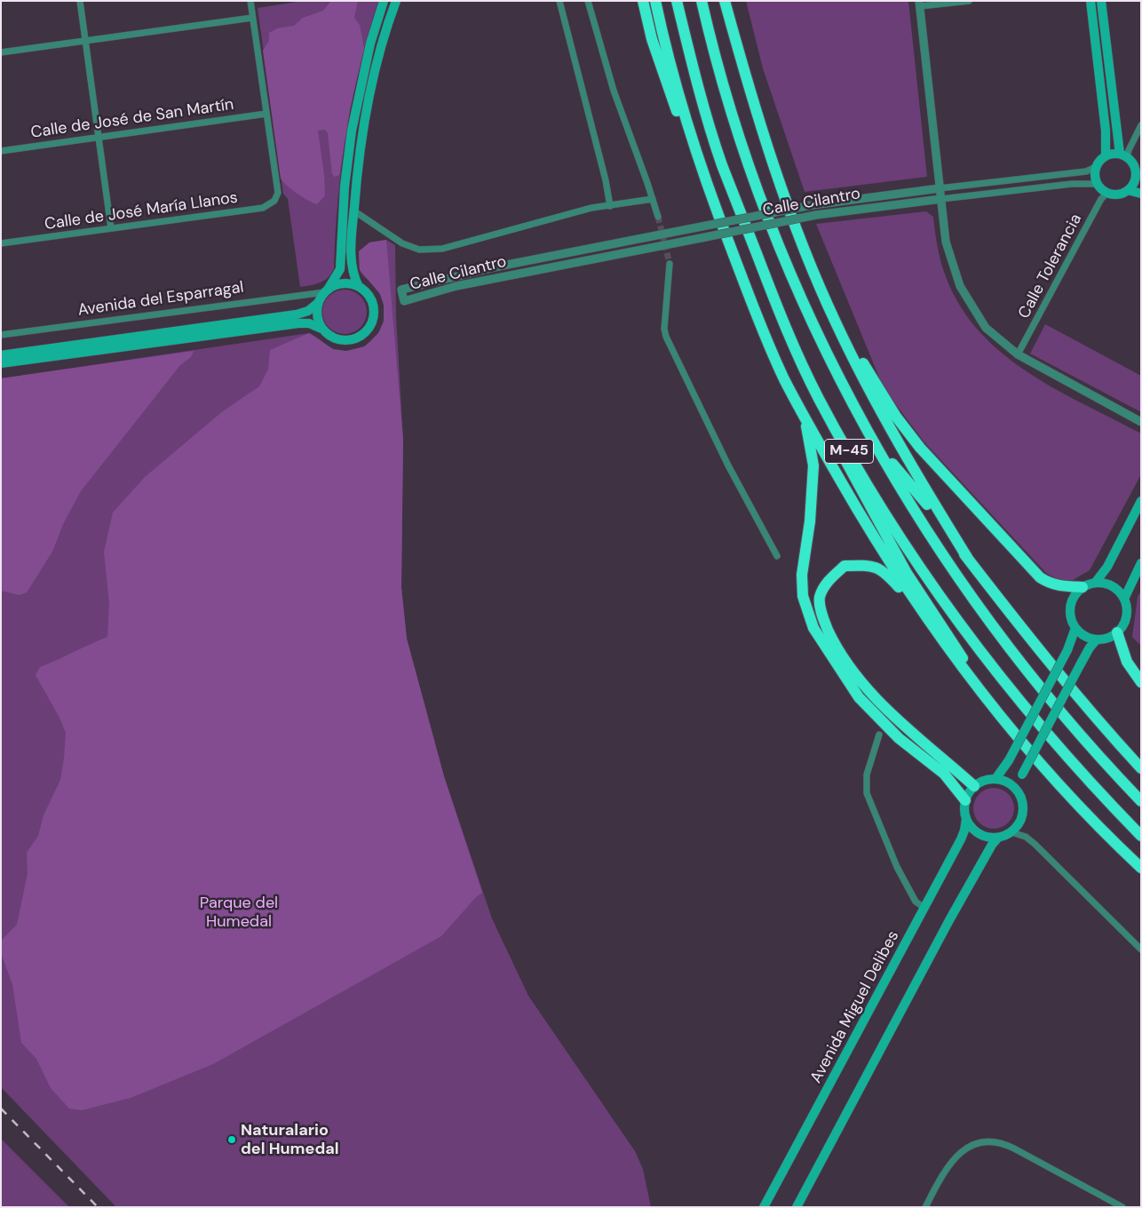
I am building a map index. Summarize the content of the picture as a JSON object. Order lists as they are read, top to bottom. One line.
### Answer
{"streets":{"highway":["M-45"],"main road":["Avenida Miguel Delibes"],"street":["Calle de José de San Martín","Calle Cilantro","Calle de José María Llanos","Calle Tolerancia","Avenida del Esparragal"]},"crossings":[["Calle de José de San Martín","Calle de José María Llanos"],["Calle Cilantro","Calle Tolerancia"]],"parks":["Parque del Humedal"],"places":["Naturalario del Humedal"]}
